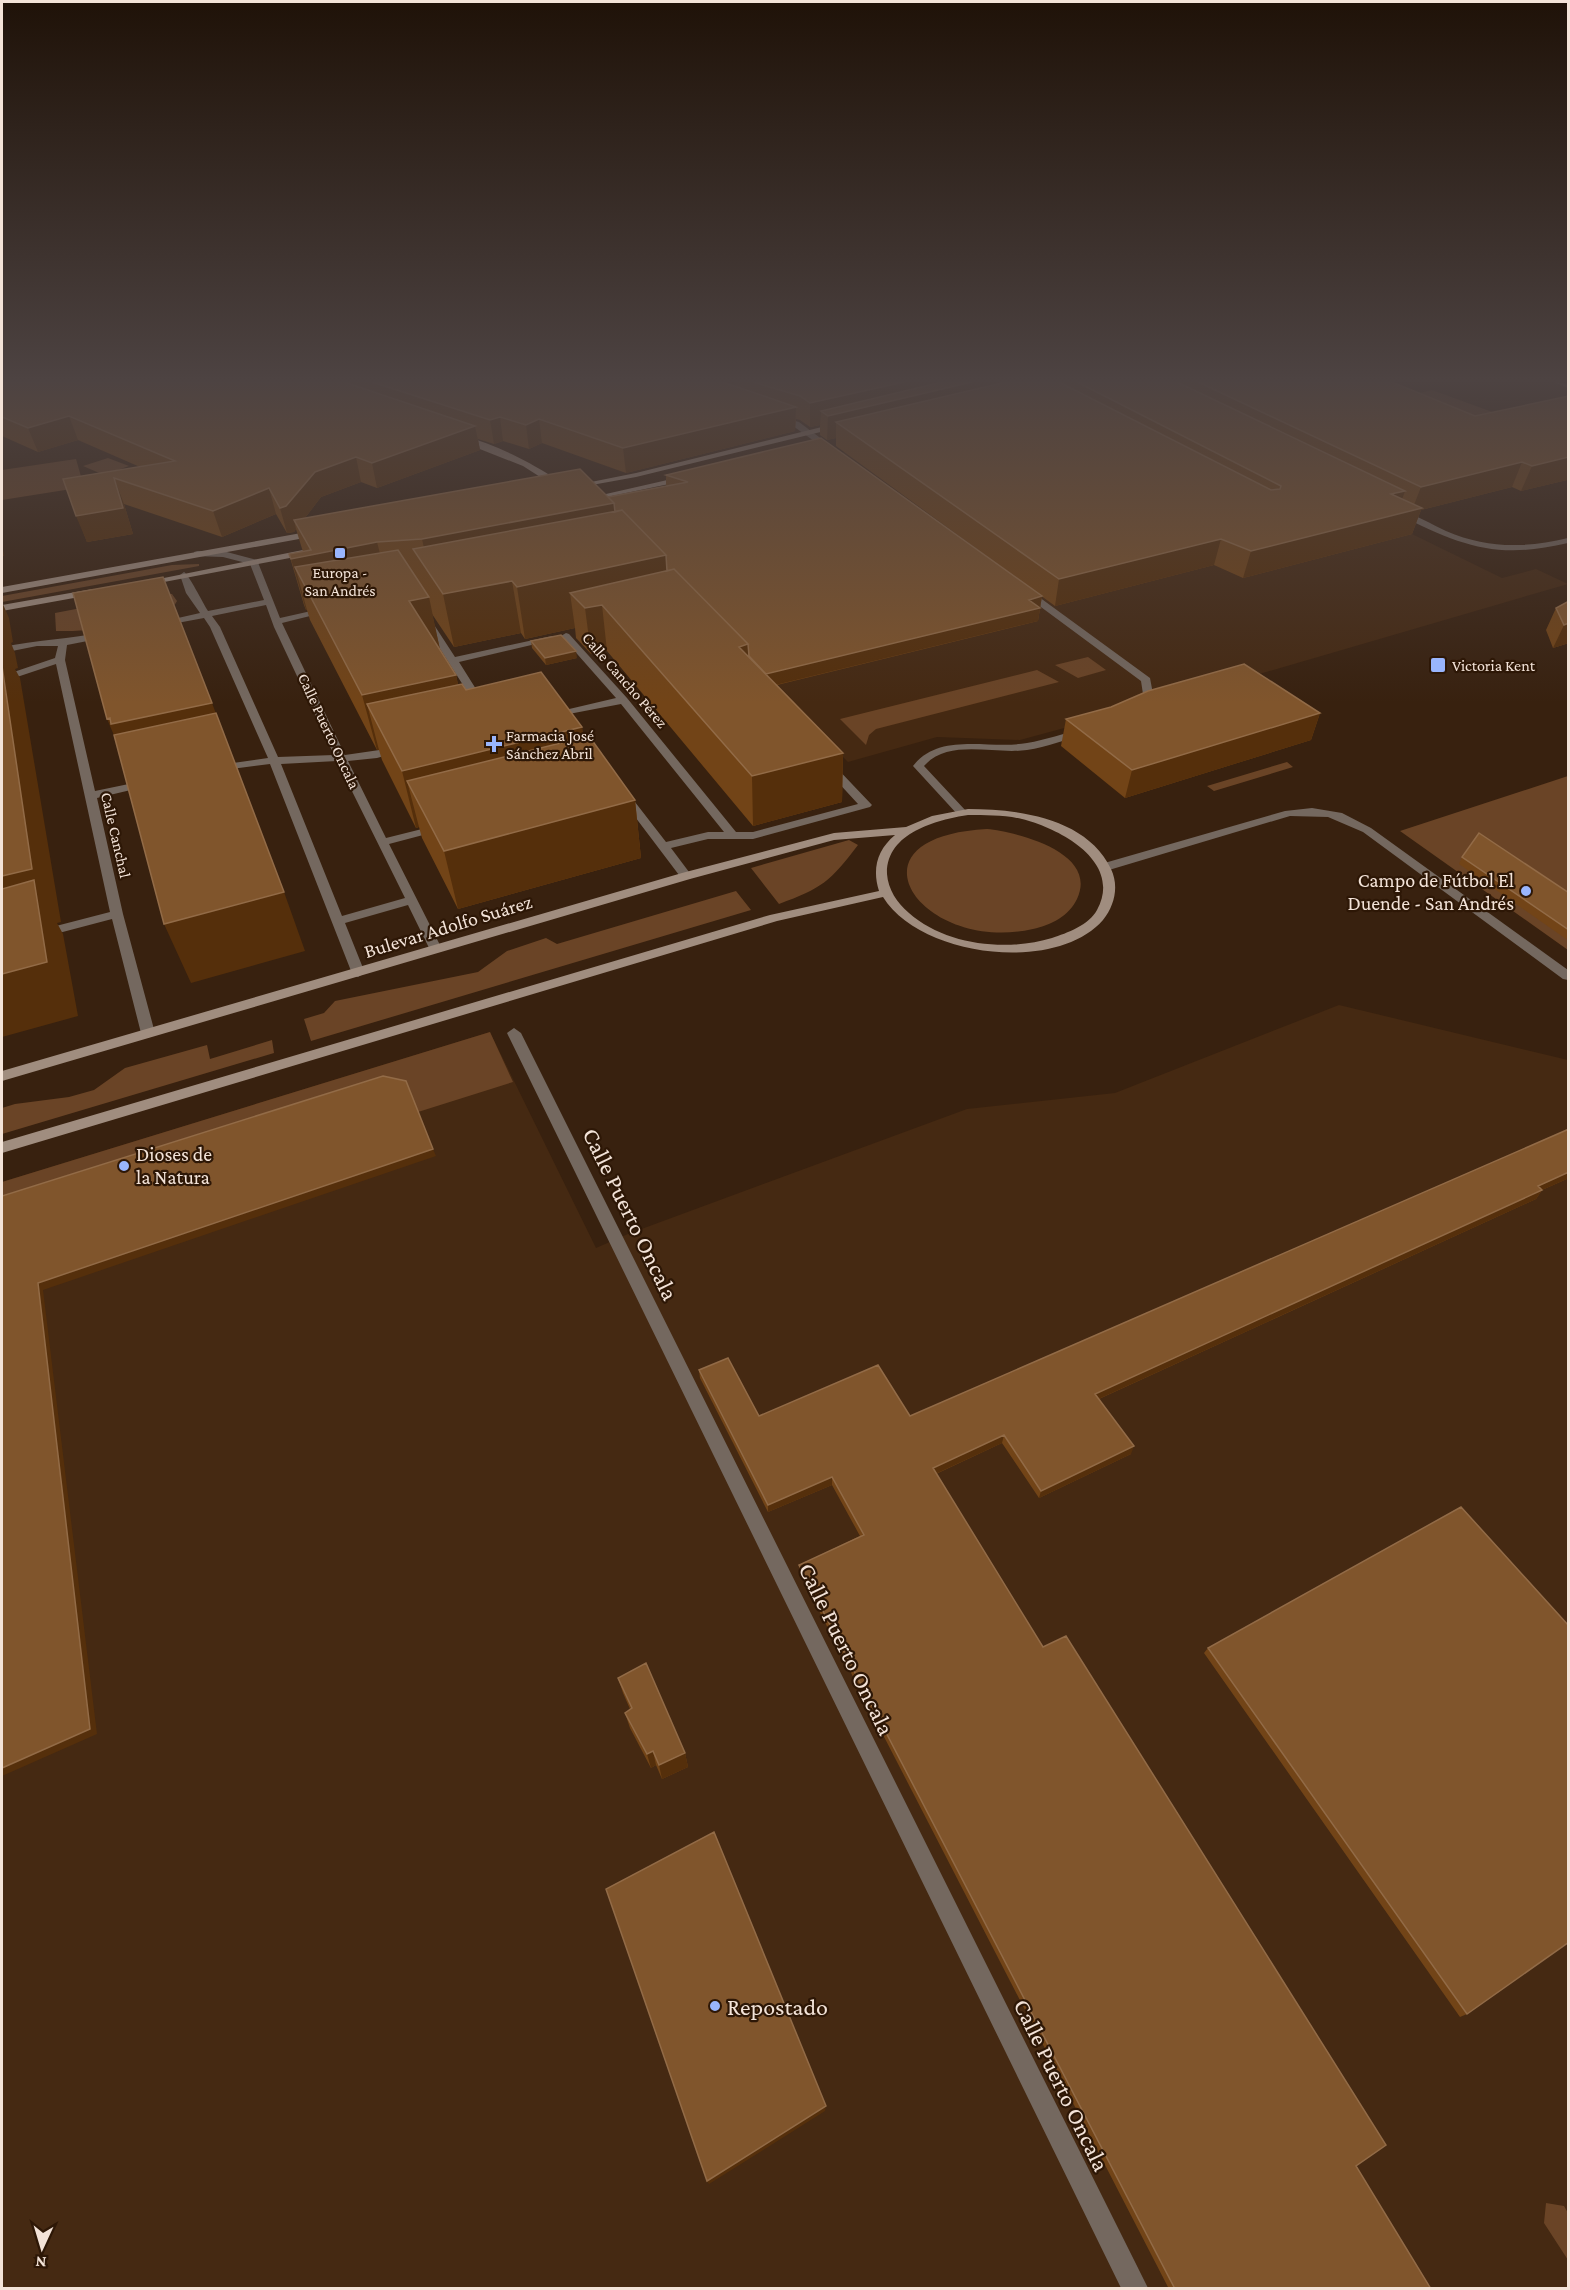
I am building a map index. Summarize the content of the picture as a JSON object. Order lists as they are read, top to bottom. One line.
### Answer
{"streets":{"street":["Calle Cancho Pérez","Calle Puerto Oncala","Calle Canchal","Bulevar Adolfo Suárez"]},"crossings":[["Calle Puerto Oncala","Bulevar Adolfo Suárez"],["Calle Canchal","Bulevar Adolfo Suárez"]],"places":{"transit":["Europa - San Andrés","Victoria Kent"],"health":["Farmacia José Sánchez Abril"],"other":["Campo de Fútbol El Duende - San Andrés","Dioses de la Natura","Repostado"]},"north":"bottom"}
